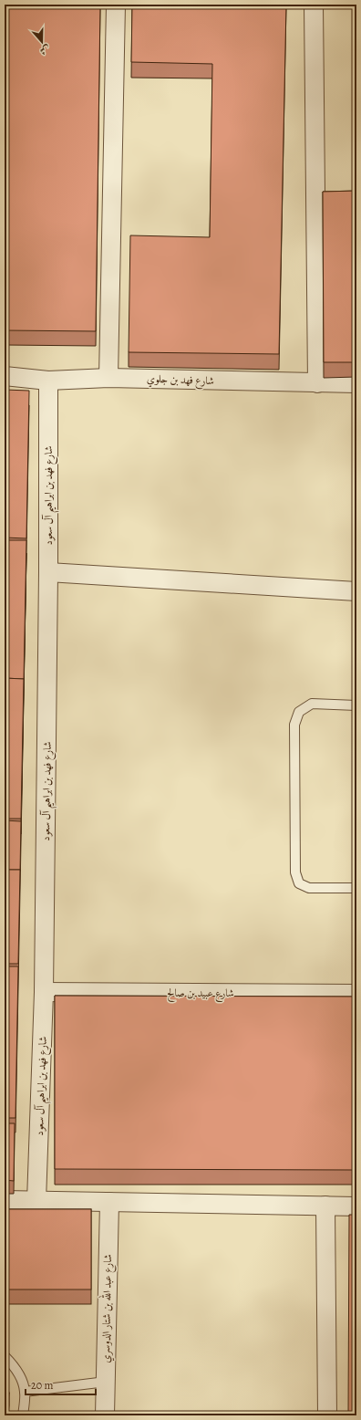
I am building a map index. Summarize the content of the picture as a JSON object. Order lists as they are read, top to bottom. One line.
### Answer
{"streets":{"street":["شارع فهد بن جلوي","شارع فهد بن ابراهيم آل سعود","شارع عبيد بن صالح","شارع عبد الله بن شتار الدوسري"]},"crossings":[["شارع فهد بن جلوي","شارع فهد بن ابراهيم آل سعود"],["شارع فهد بن ابراهيم آل سعود","شارع عبيد بن صالح"]],"scale_bar":"20 m","north":"bottom"}
